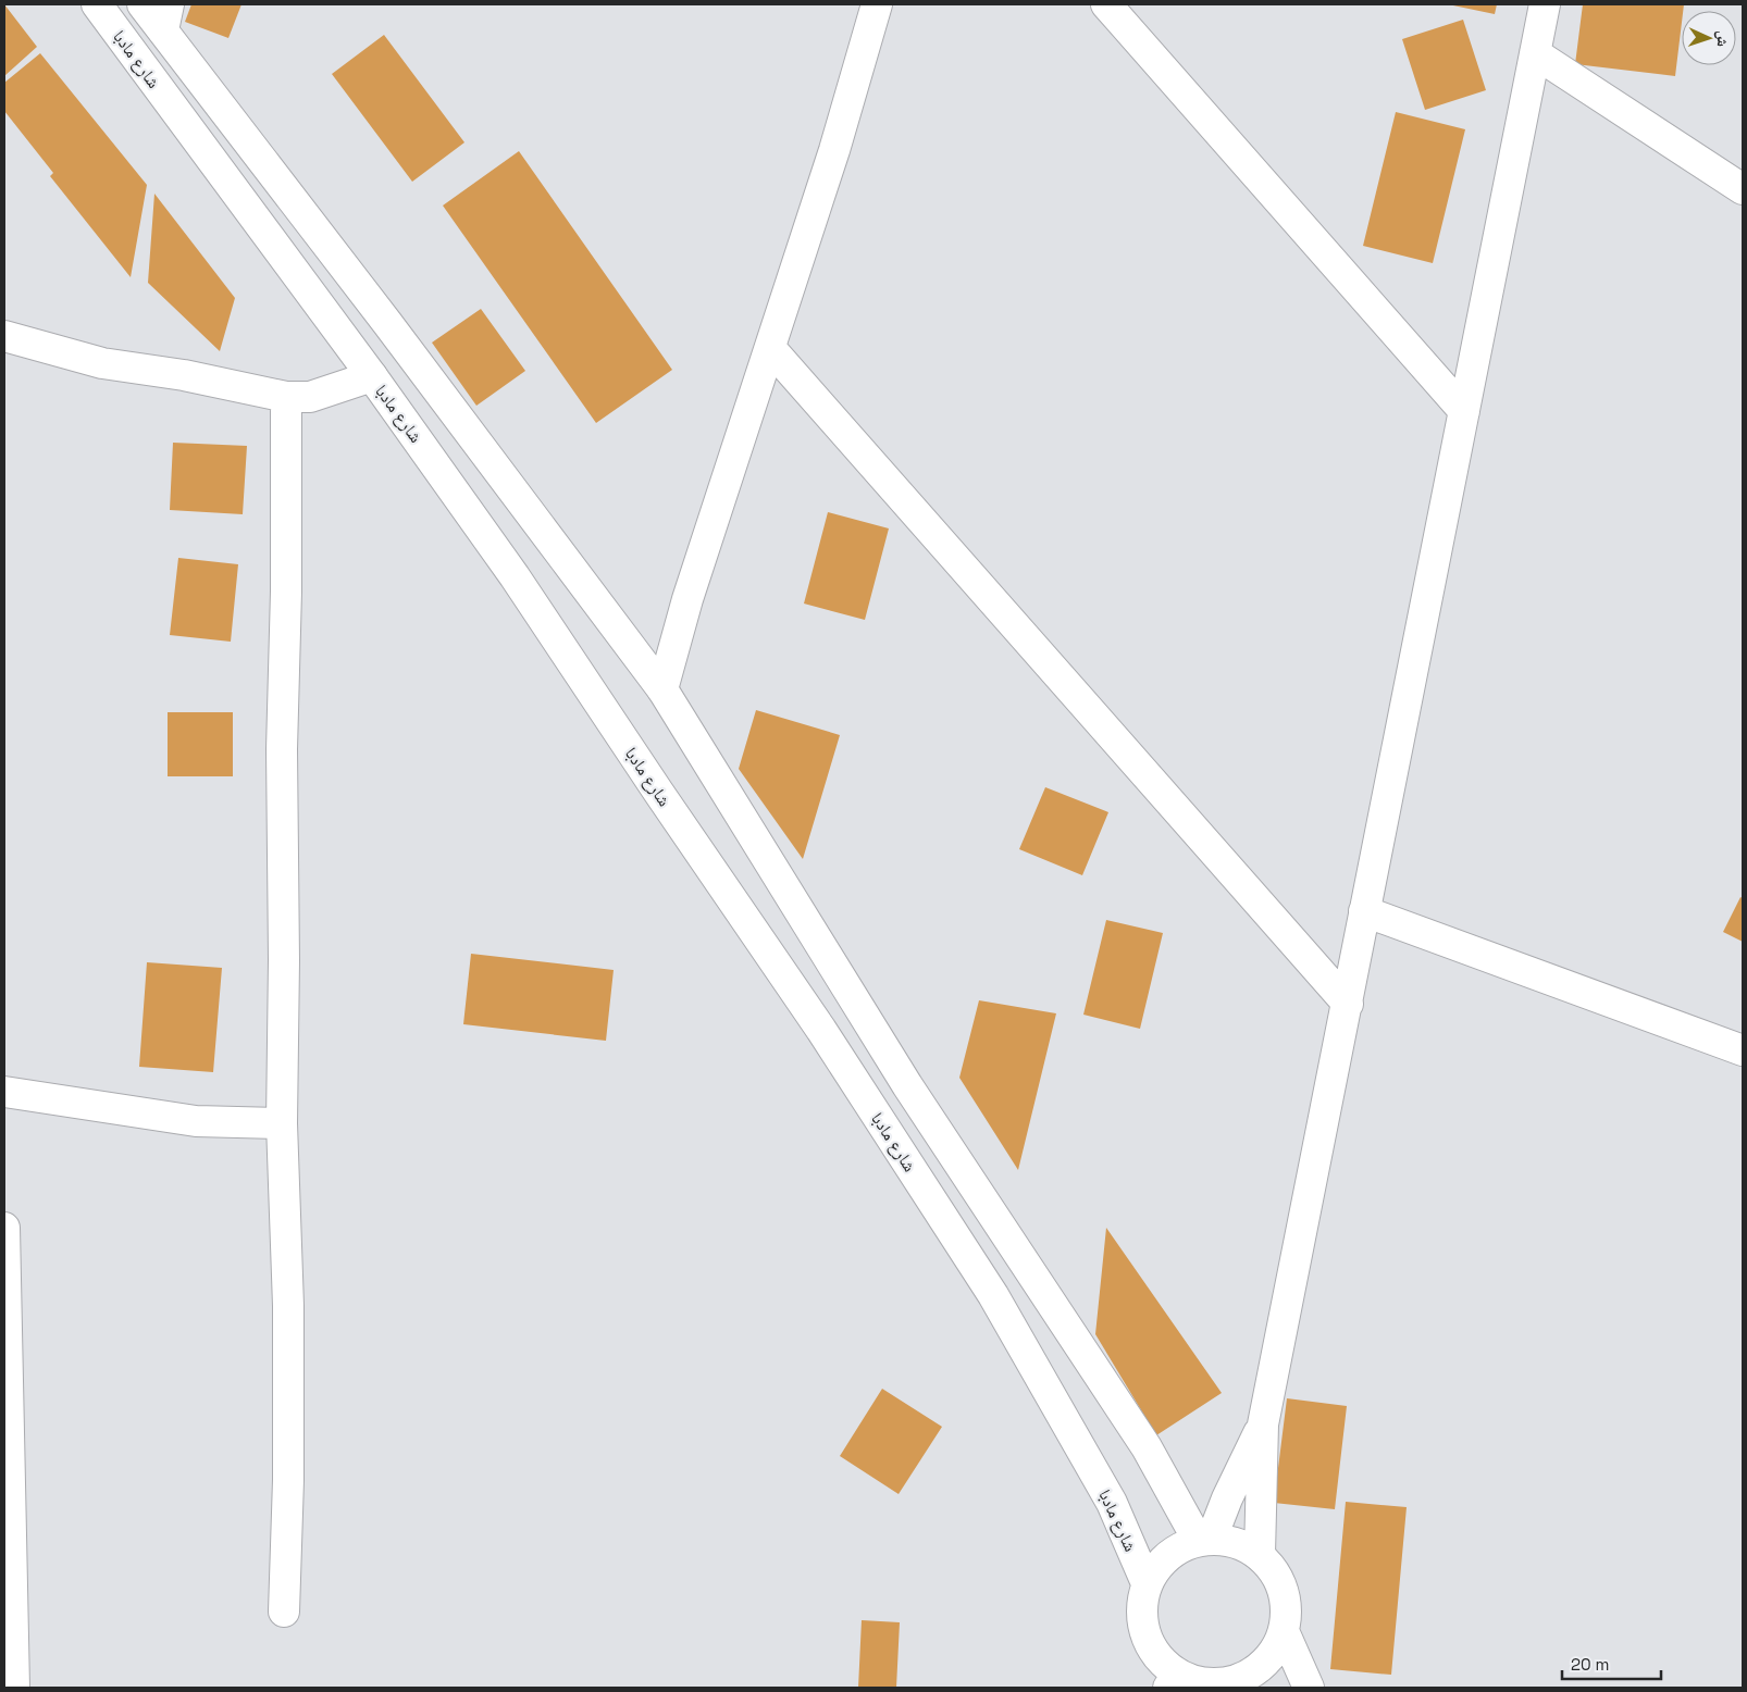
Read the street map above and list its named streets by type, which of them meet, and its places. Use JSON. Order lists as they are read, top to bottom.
{
  "streets": {
    "street": ["شارع مادبا"]
  },
  "scale_bar": "20 m",
  "north": "right"
}
